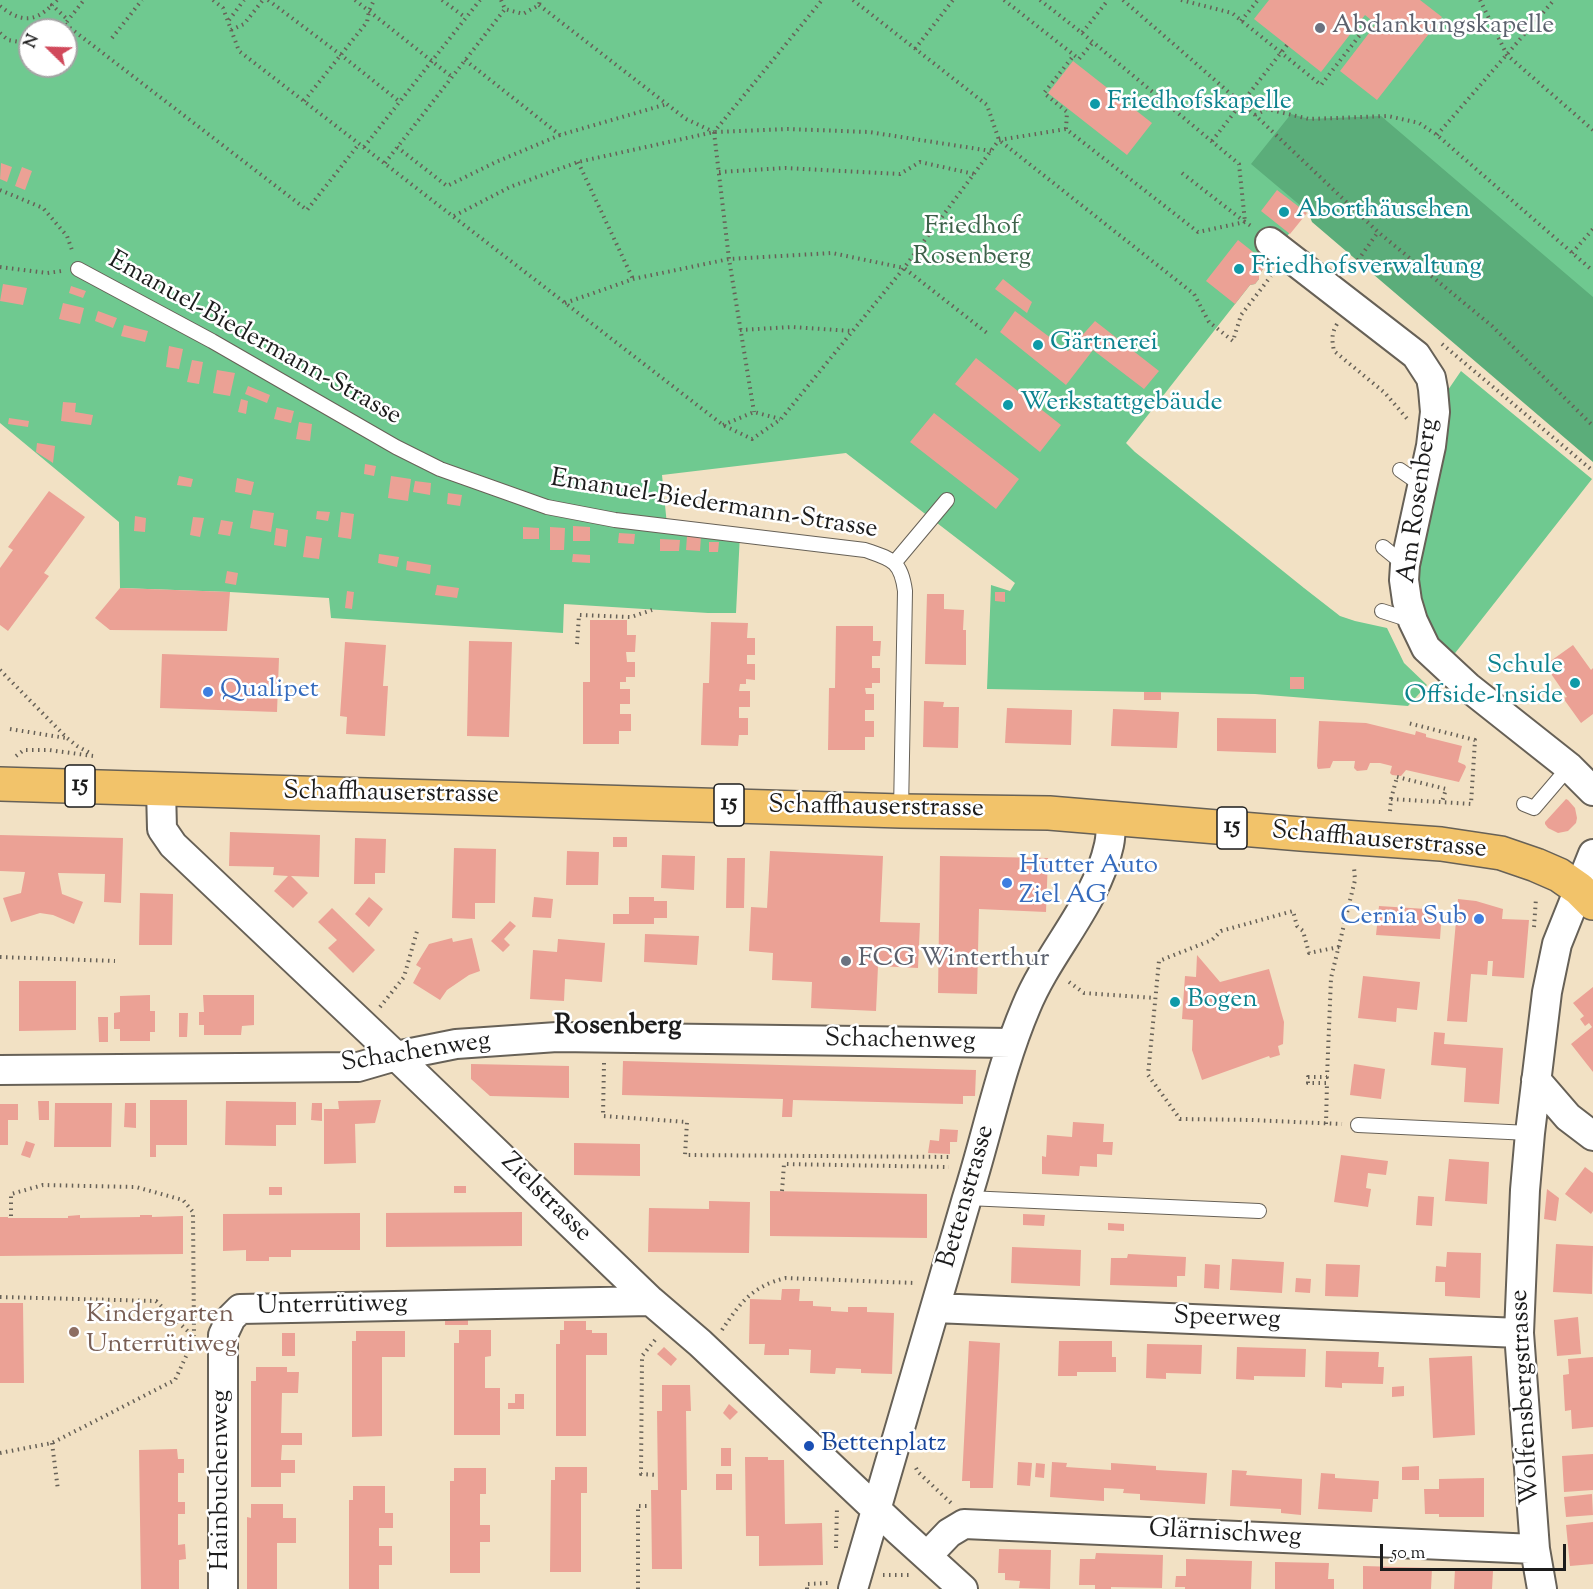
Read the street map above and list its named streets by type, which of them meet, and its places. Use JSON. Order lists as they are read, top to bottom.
{
  "streets": {
    "main road": ["15", "Schaffhauserstrasse"],
    "street": [
      "Am Rosenberg",
      "Schachenweg",
      "Bettenstrasse",
      "Zielstrasse",
      "Unterrütiweg",
      "Speerweg",
      "Wolfensbergstrasse",
      "Hainbuchenweg",
      "Glärnischweg"
    ],
    "lane": ["Emanuel-Biedermann-Strasse"]
  },
  "crossings": [
    ["Emanuel-Biedermann-Strasse", "Schaffhauserstrasse"],
    ["Schaffhauserstrasse", "Bettenstrasse"],
    ["Schaffhauserstrasse", "Zielstrasse"],
    ["Schaffhauserstrasse", "Wolfensbergstrasse"],
    ["Schachenweg", "Bettenstrasse"],
    ["Schachenweg", "Zielstrasse"],
    ["Bettenstrasse", "Zielstrasse"],
    ["Bettenstrasse", "Speerweg"],
    ["Zielstrasse", "Unterrütiweg"],
    ["Unterrütiweg", "Hainbuchenweg"],
    ["Speerweg", "Wolfensbergstrasse"],
    ["Wolfensbergstrasse", "Glärnischweg"]
  ],
  "districts": ["Rosenberg"],
  "parks": ["Friedhof Rosenberg"],
  "places": [
    "Abdankungskapelle",
    "Friedhofskapelle",
    "Aborthäuschen",
    "Friedhofsverwaltung",
    "Gärtnerei",
    "Werkstattgebäude",
    "Schule Offside-Inside",
    "Qualipet",
    "Hutter Auto Ziel AG",
    "Cernia Sub",
    "FCG Winterthur",
    "Bogen",
    "Kindergarten Unterrütiweg",
    "Bettenplatz"
  ],
  "scale_bar": "50 m",
  "north": "top left"
}
